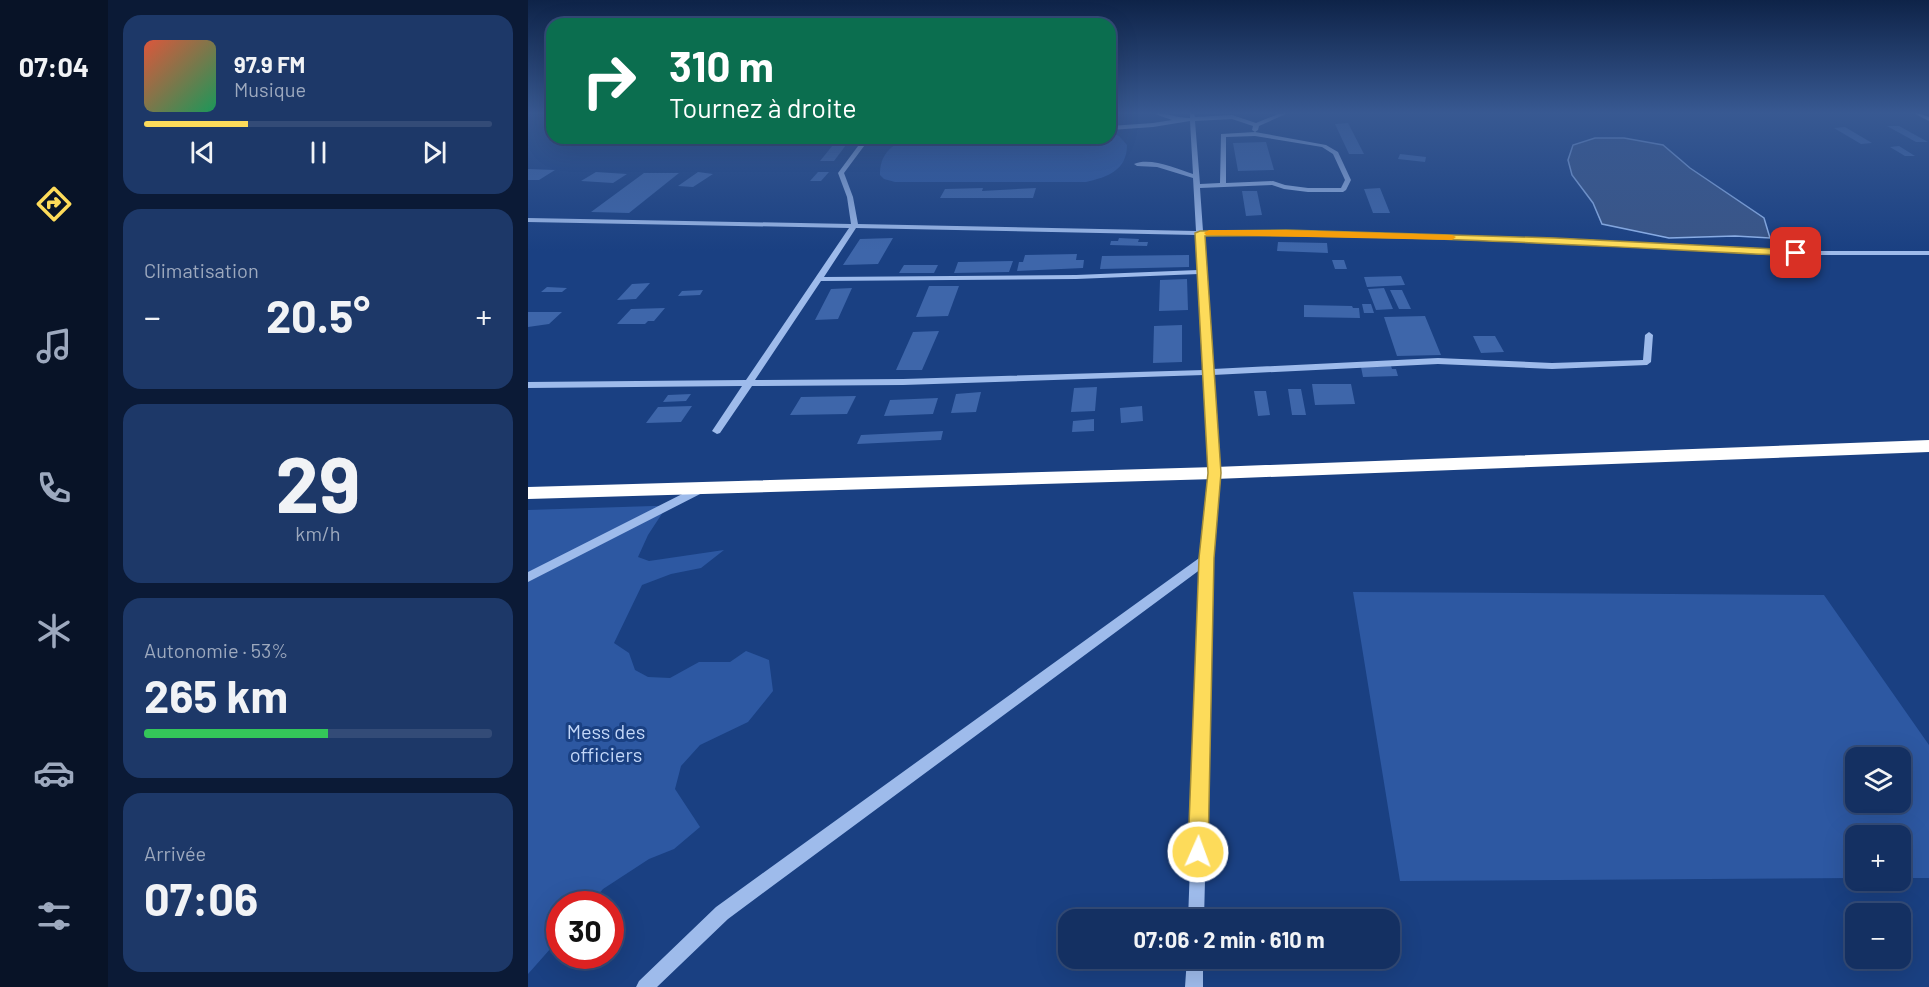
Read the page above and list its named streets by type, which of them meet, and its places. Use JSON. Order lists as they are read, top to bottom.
{
  "parks": ["Mess des officiers"],
  "page": {
    "tabs": "07:04",
    "turn": ["310 m", "Tournez à droite"],
    "song": ["97.9 FM", "Musique"],
    "tile": [
      "Climatisation",
      ["29", "km/h"],
      ["Autonomie · 53%", "265 km"],
      ["Arrivée", "07:06"]
    ],
    "heat": ["−", "20.5°", "+"],
    "map_buttons": ["+", "−"],
    "limit": "30",
    "trip": "07:06 · 2 min · 610 m"
  }
}
